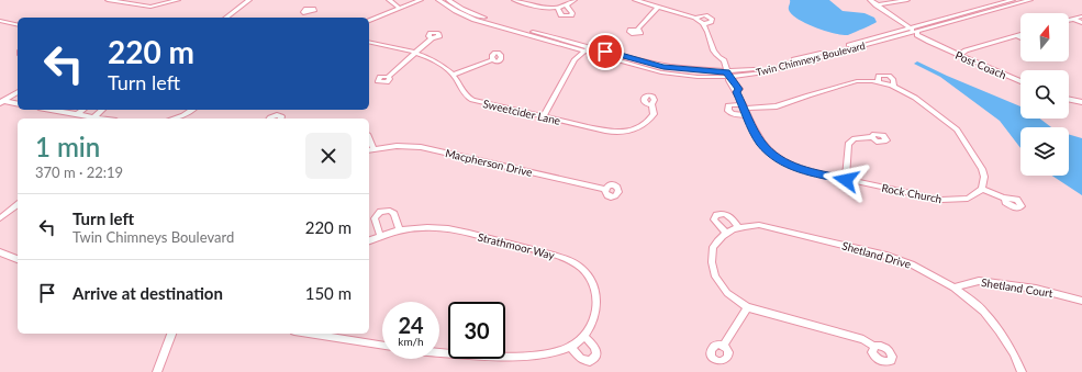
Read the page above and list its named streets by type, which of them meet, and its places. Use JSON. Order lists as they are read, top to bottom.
{
  "streets": {
    "street": [
      "Twin Chimneys Boulevard",
      "Post Coach",
      "Sweetcider Lane",
      "Macpherson Drive",
      "Rock Church",
      "Strathmoor Way",
      "Shetland Drive",
      "Shetland Court"
    ]
  },
  "crossings": [
    ["Twin Chimneys Boulevard", "Post Coach"],
    ["Twin Chimneys Boulevard", "Rock Church"],
    ["Shetland Drive", "Shetland Court"]
  ],
  "north": "top",
  "page": {
    "turn": ["220 m", "Turn left"],
    "heading": ["1 min", "370 m · 22:19"],
    "list": [
      {
        "name": "Turn left",
        "note": "Twin Chimneys Boulevard",
        "value": "220 m"
      },
      {
        "name": "Arrive at destination",
        "value": "150 m"
      }
    ],
    "speed": "24 km/h",
    "limit": "30"
  }
}
